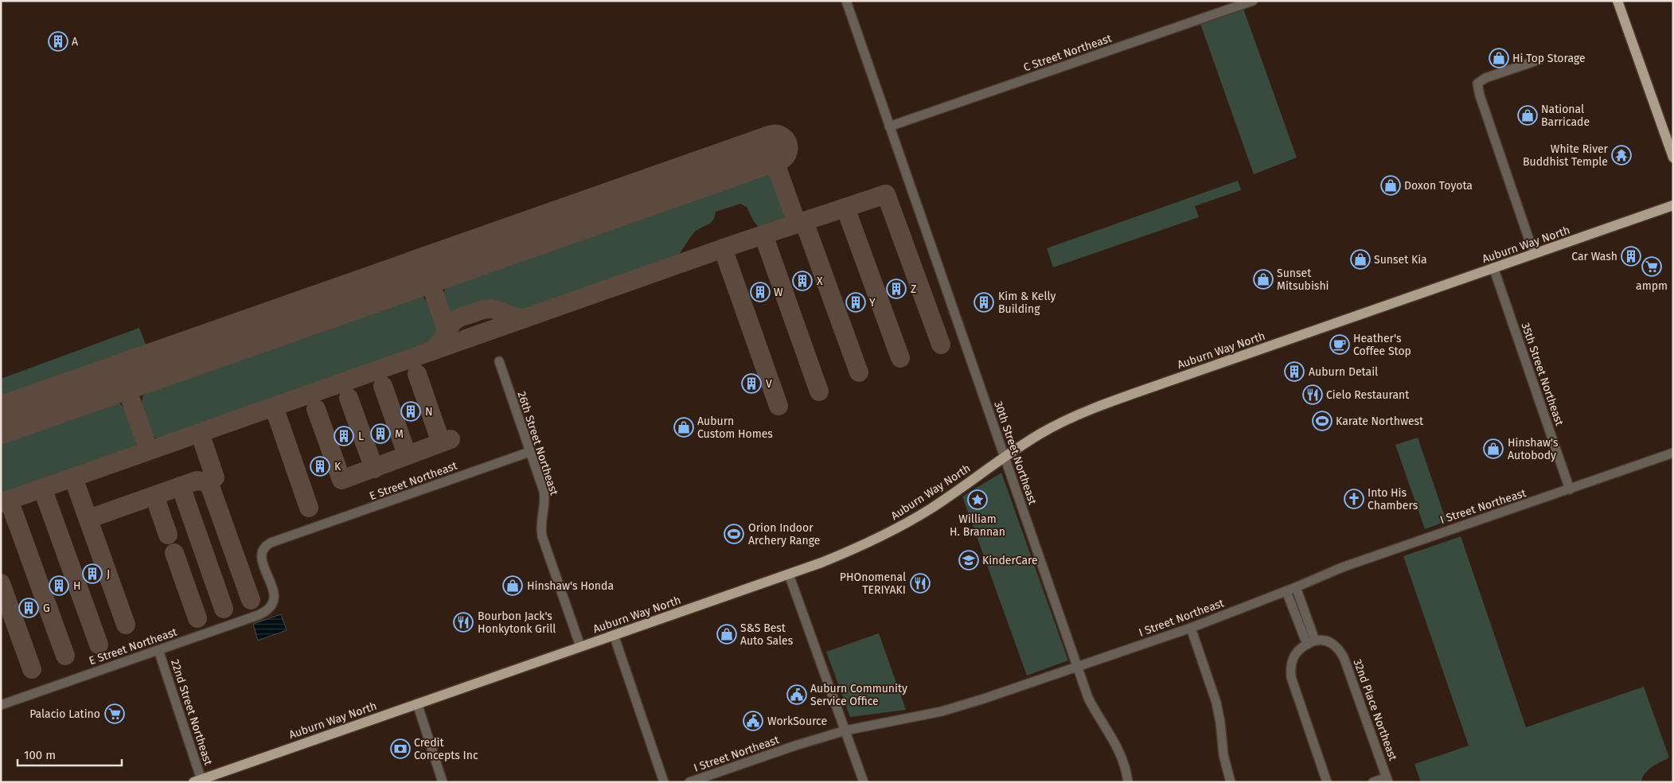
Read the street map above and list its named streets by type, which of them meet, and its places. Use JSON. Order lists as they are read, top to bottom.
{
  "streets": {
    "main road": ["Auburn Way North"],
    "street": [
      "C Street Northeast",
      "35th Street Northeast",
      "26th Street Northeast",
      "30th Street Northeast",
      "E Street Northeast",
      "I Street Northeast",
      "32nd Place Northeast",
      "22nd Street Northeast"
    ]
  },
  "crossings": [
    ["C Street Northeast", "30th Street Northeast"],
    ["Auburn Way North", "35th Street Northeast"],
    ["Auburn Way North", "26th Street Northeast"],
    ["Auburn Way North", "30th Street Northeast"],
    ["Auburn Way North", "22nd Street Northeast"],
    ["35th Street Northeast", "I Street Northeast"],
    ["26th Street Northeast", "E Street Northeast"],
    ["30th Street Northeast", "I Street Northeast"],
    ["E Street Northeast", "22nd Street Northeast"]
  ],
  "places": {
    "building": [
      "A",
      "Car Wash",
      "X",
      "Z",
      "W",
      "Y",
      "Kim & Kelly Building",
      "Auburn Detail",
      "V",
      "N",
      "M",
      "L",
      "K",
      "J",
      "H",
      "G"
    ],
    "shop": [
      "Hi Top Storage",
      "National Barricade",
      "Doxon Toyota",
      "Sunset Kia",
      "Sunset Mitsubishi",
      "Auburn Custom Homes",
      "Hinshaw's Autobody",
      "Hinshaw's Honda",
      "S&S Best Auto Sales"
    ],
    "temple": ["White River Buddhist Temple"],
    "supermarket": ["ampm", "Palacio Latino"],
    "cafe": ["Heather's Coffee Stop"],
    "restaurant": ["Cielo Restaurant", "PHOnomenal TERIYAKI", "Bourbon Jack's Honkytonk Grill"],
    "sports": ["Karate Northwest", "Orion Indoor Archery Range"],
    "church": ["Into His Chambers"],
    "place": ["William H. Brannan"],
    "school or university": ["KinderCare"],
    "public building": ["Auburn Community Service Office", "WorkSource"],
    "bank": ["Credit Concepts Inc"]
  },
  "scale_bar": "100 m"
}
